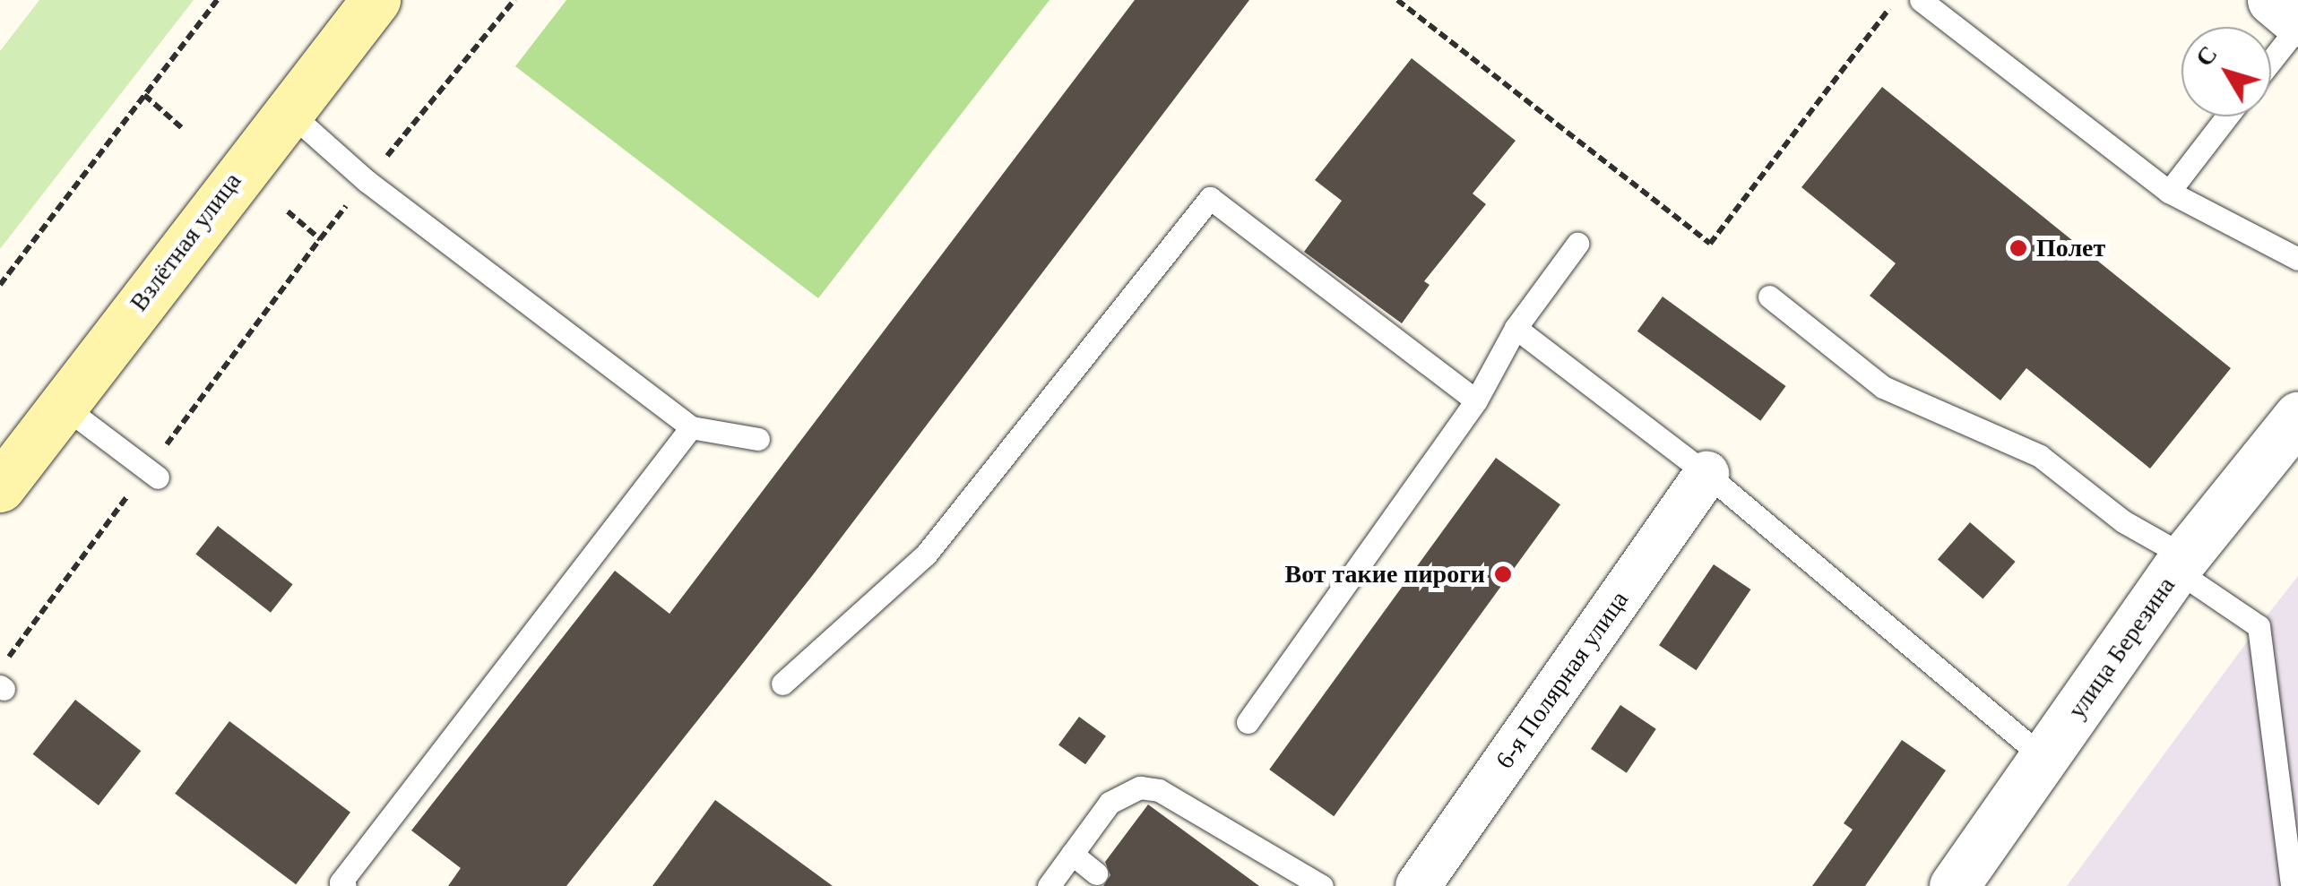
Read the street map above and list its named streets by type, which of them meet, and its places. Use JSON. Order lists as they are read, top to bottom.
{
  "streets": {
    "main road": ["Взлётная улица"],
    "street": ["улица Березина", "6-я Полярная улица"]
  },
  "places": ["Полет", "Вот такие пироги"],
  "north": "top left"
}
